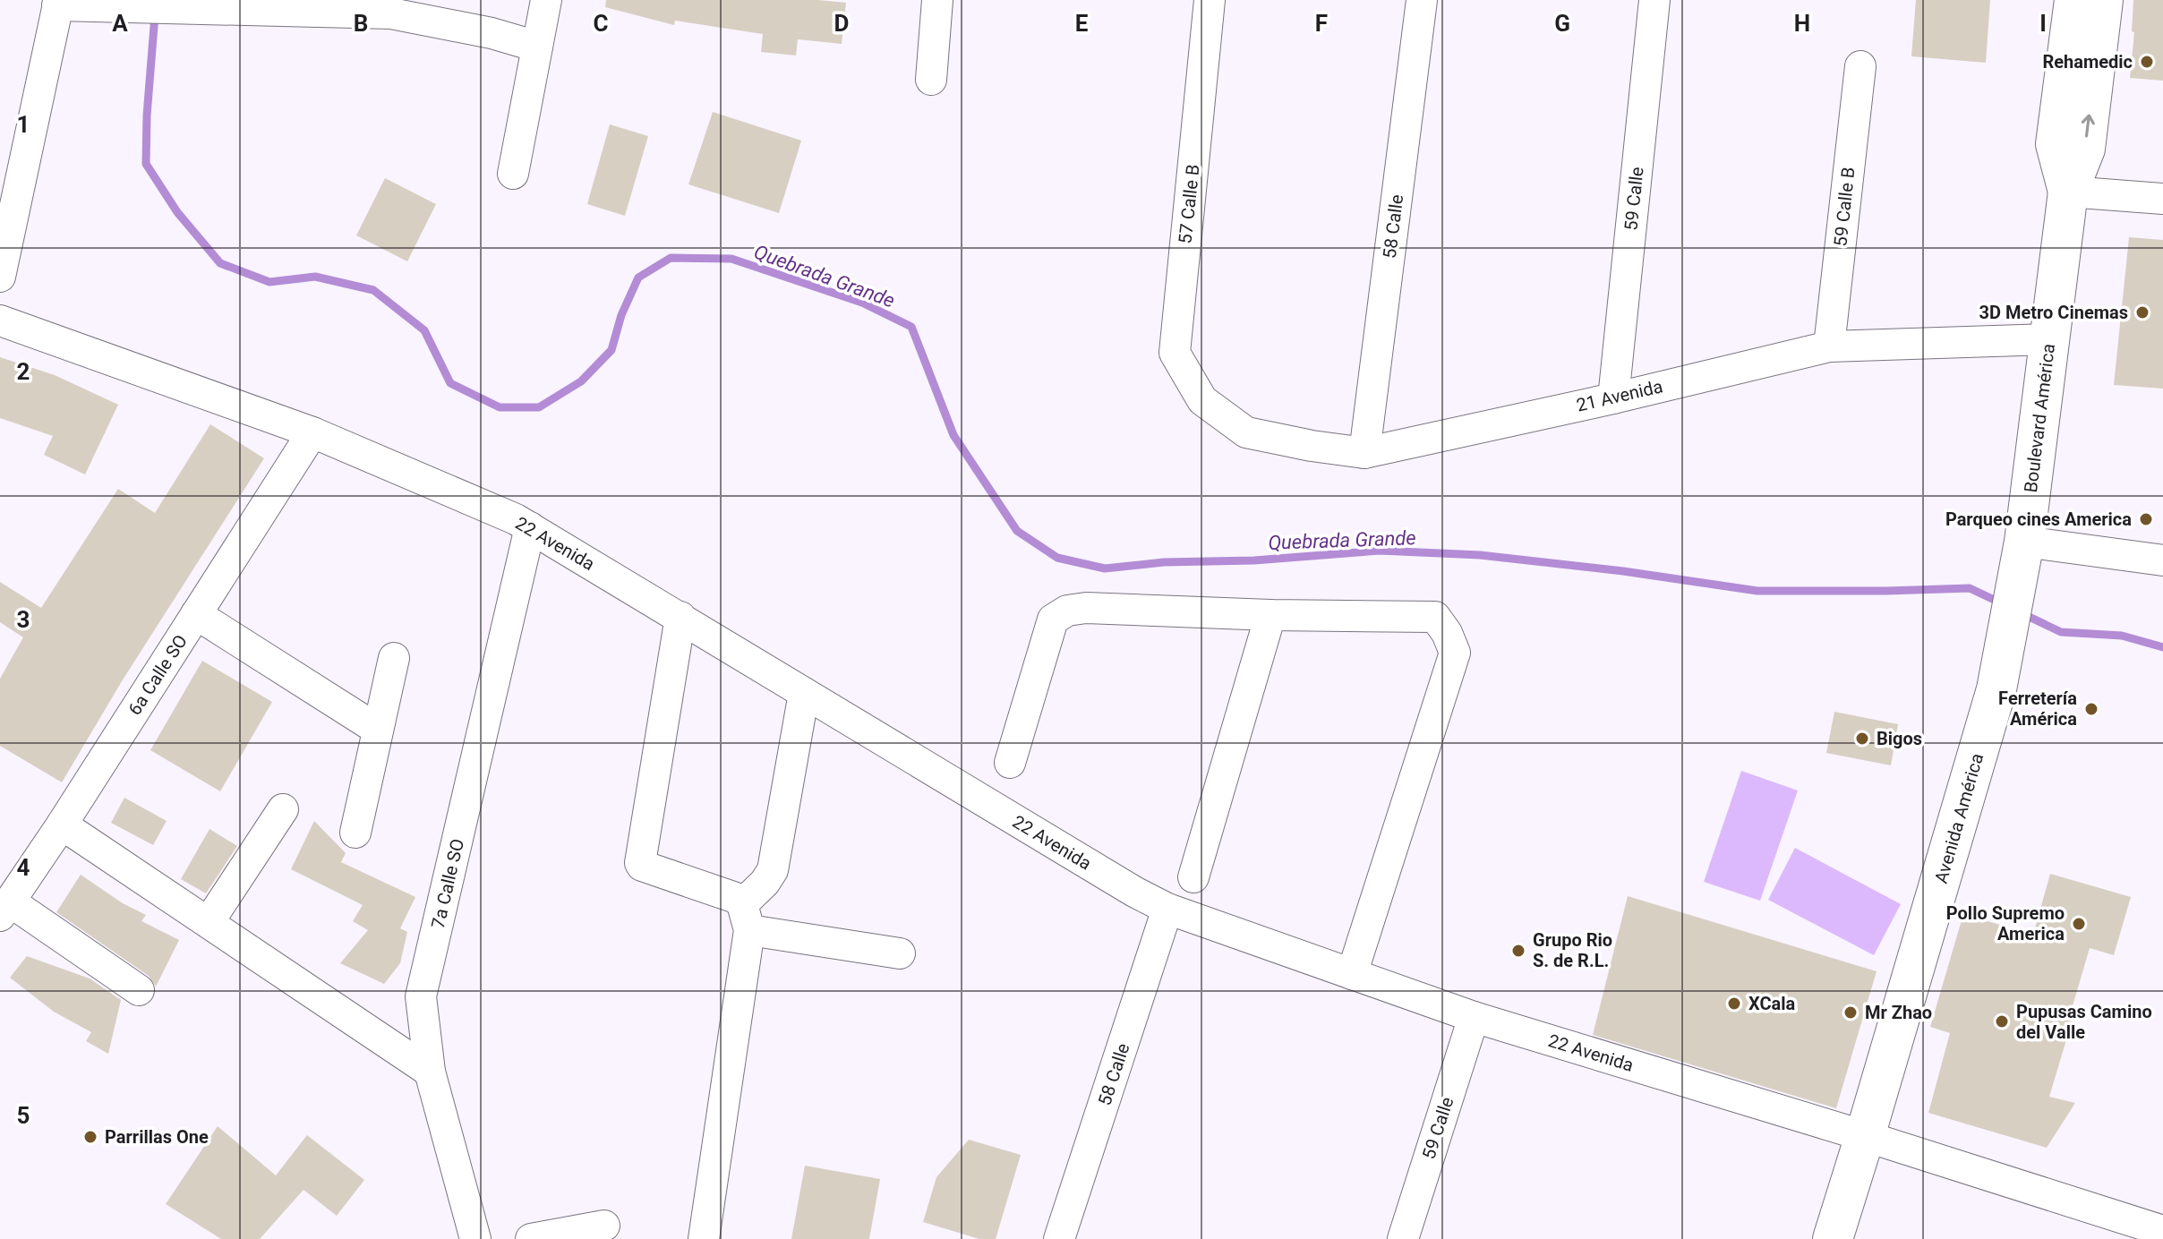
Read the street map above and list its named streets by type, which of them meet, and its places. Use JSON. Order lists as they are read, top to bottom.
{
  "streets": {
    "main road": ["Boulevard América", "Avenida América"],
    "street": [
      "59 Calle",
      "57 Calle B",
      "59 Calle B",
      "58 Calle",
      "21 Avenida",
      "22 Avenida",
      "6a Calle SO",
      "7a Calle SO"
    ]
  },
  "crossings": [
    ["59 Calle", "21 Avenida"],
    ["59 Calle", "22 Avenida"],
    ["57 Calle B", "21 Avenida"],
    ["59 Calle B", "21 Avenida"],
    ["58 Calle", "21 Avenida"],
    ["58 Calle", "22 Avenida"],
    ["21 Avenida", "Boulevard América"],
    ["Boulevard América", "Avenida América"],
    ["22 Avenida", "6a Calle SO"],
    ["22 Avenida", "Avenida América"],
    ["22 Avenida", "7a Calle SO"]
  ],
  "water": ["Quebrada Grande"],
  "places": [
    "Rehamedic",
    "3D Metro Cinemas",
    "Parqueo cines America",
    "Ferretería América",
    "Bigos",
    "Pollo Supremo America",
    "Grupo Rio S. de R.L.",
    "XCala",
    "Mr Zhao",
    "Pupusas Camino del Valle",
    "Parrillas One"
  ],
  "grid": {
    "columns": [
      "A",
      "B",
      "C",
      "D",
      "E",
      "F",
      "G",
      "H",
      "I"
    ],
    "rows": [
      "1",
      "2",
      "3",
      "4",
      "5"
    ]
  }
}
